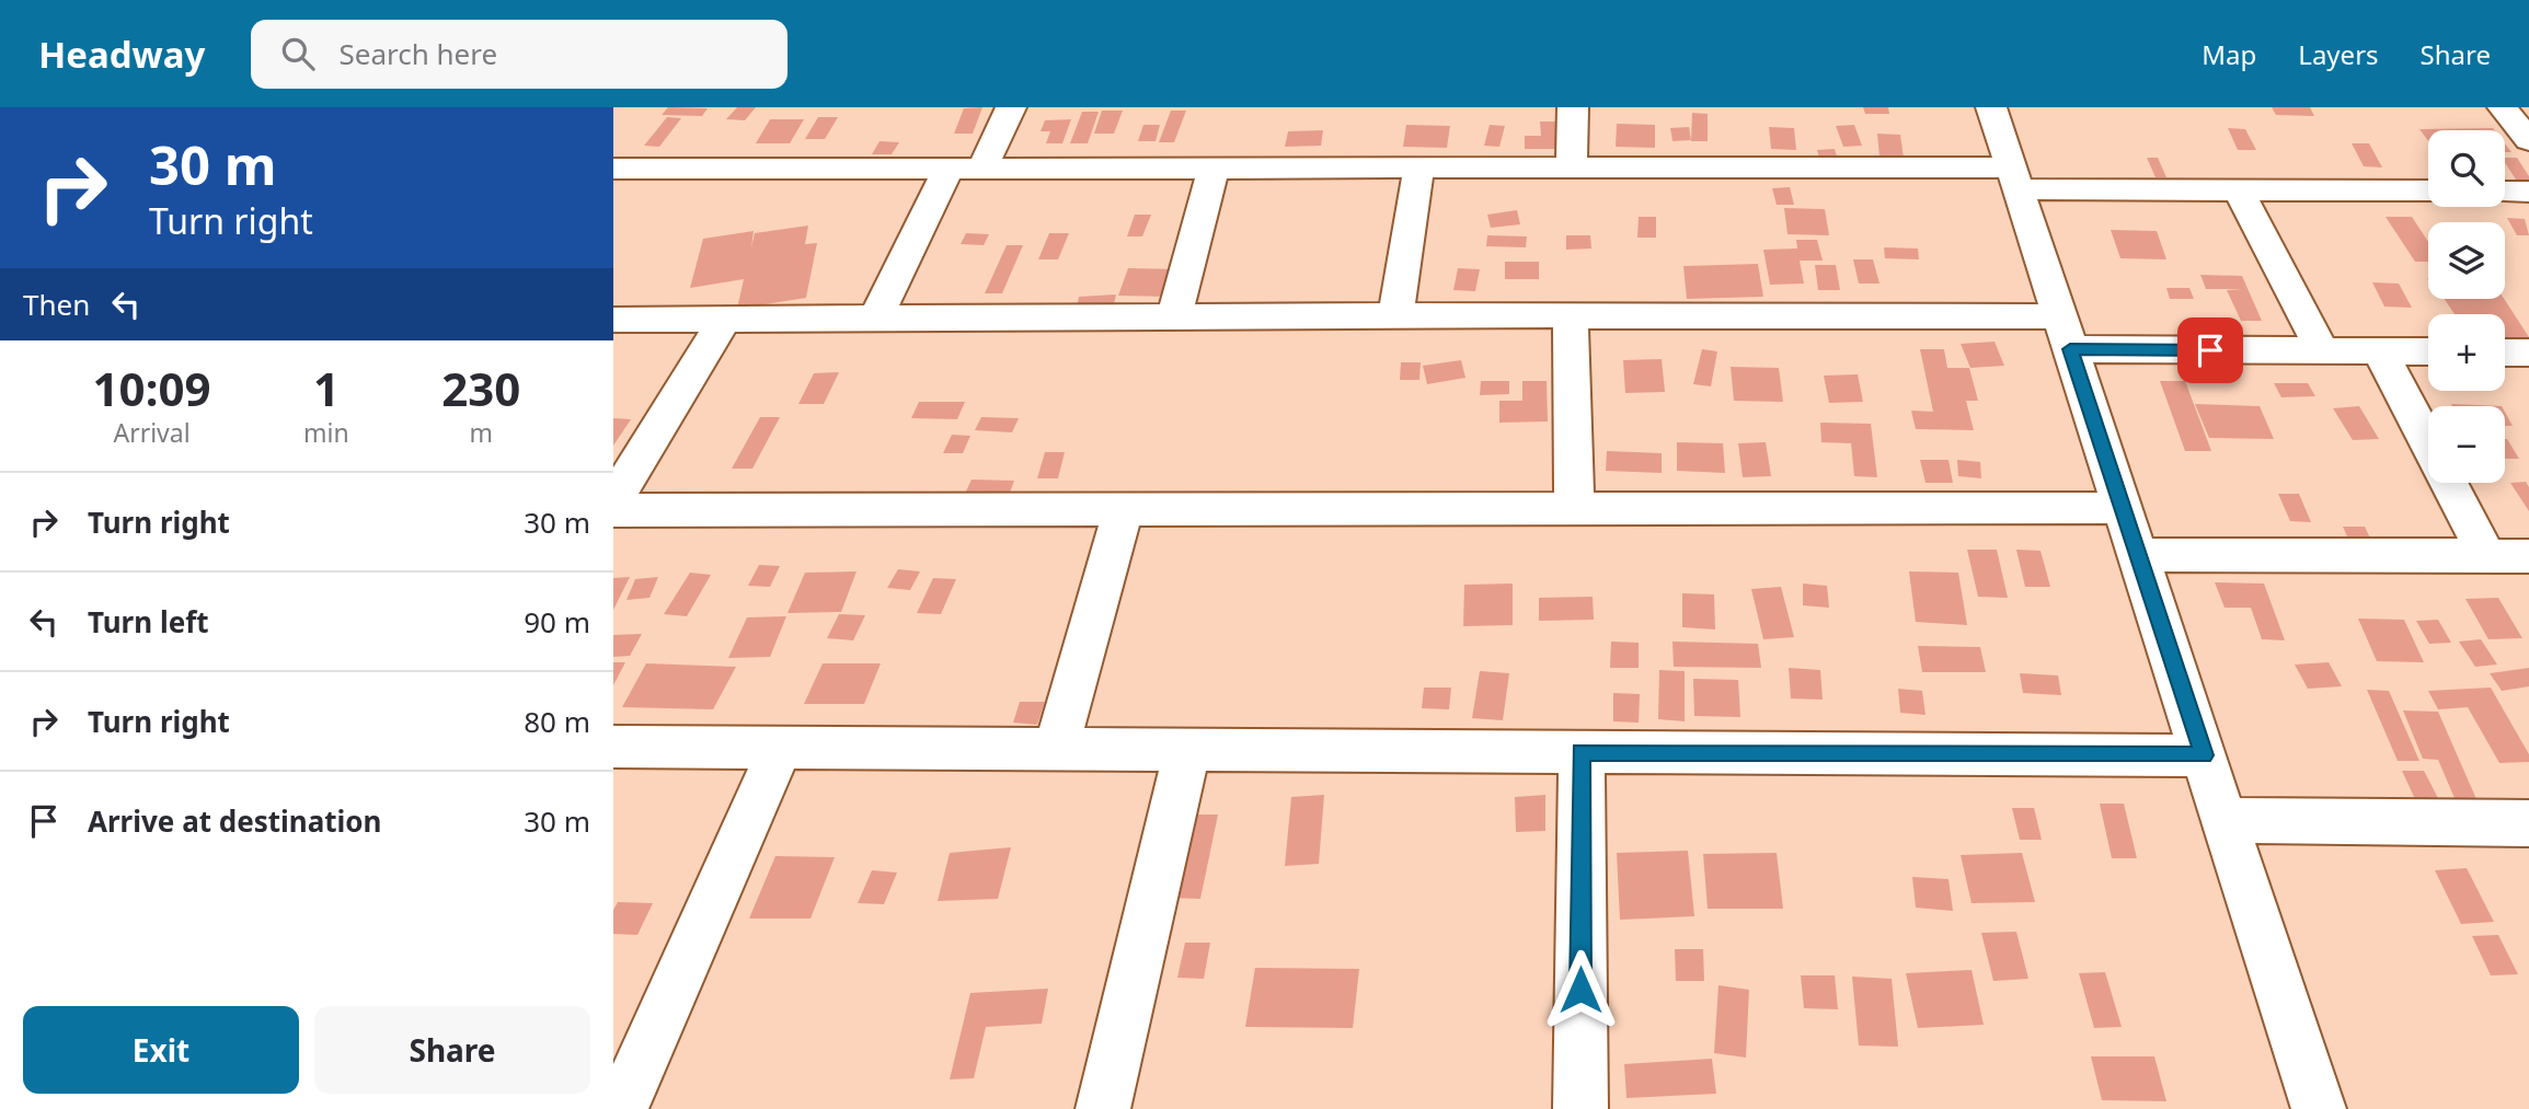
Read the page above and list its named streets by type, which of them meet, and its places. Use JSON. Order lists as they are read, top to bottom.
{
  "page": {
    "header": "Headway",
    "search": "Search here",
    "nav": ["Map", "Layers", "Share"],
    "turn": ["30 m", "Turn right"],
    "map_buttons": ["+", "−"],
    "then": "Then",
    "eta": [
      "10:09",
      "Arrival",
      "1",
      "min",
      "230",
      "m"
    ],
    "list": [
      {
        "name": "Turn right",
        "value": "30 m"
      },
      {
        "name": "Turn left",
        "value": "90 m"
      },
      {
        "name": "Turn right",
        "value": "80 m"
      },
      {
        "name": "Arrive at destination",
        "value": "30 m"
      }
    ],
    "buttons": ["Exit", "Share"]
  }
}
